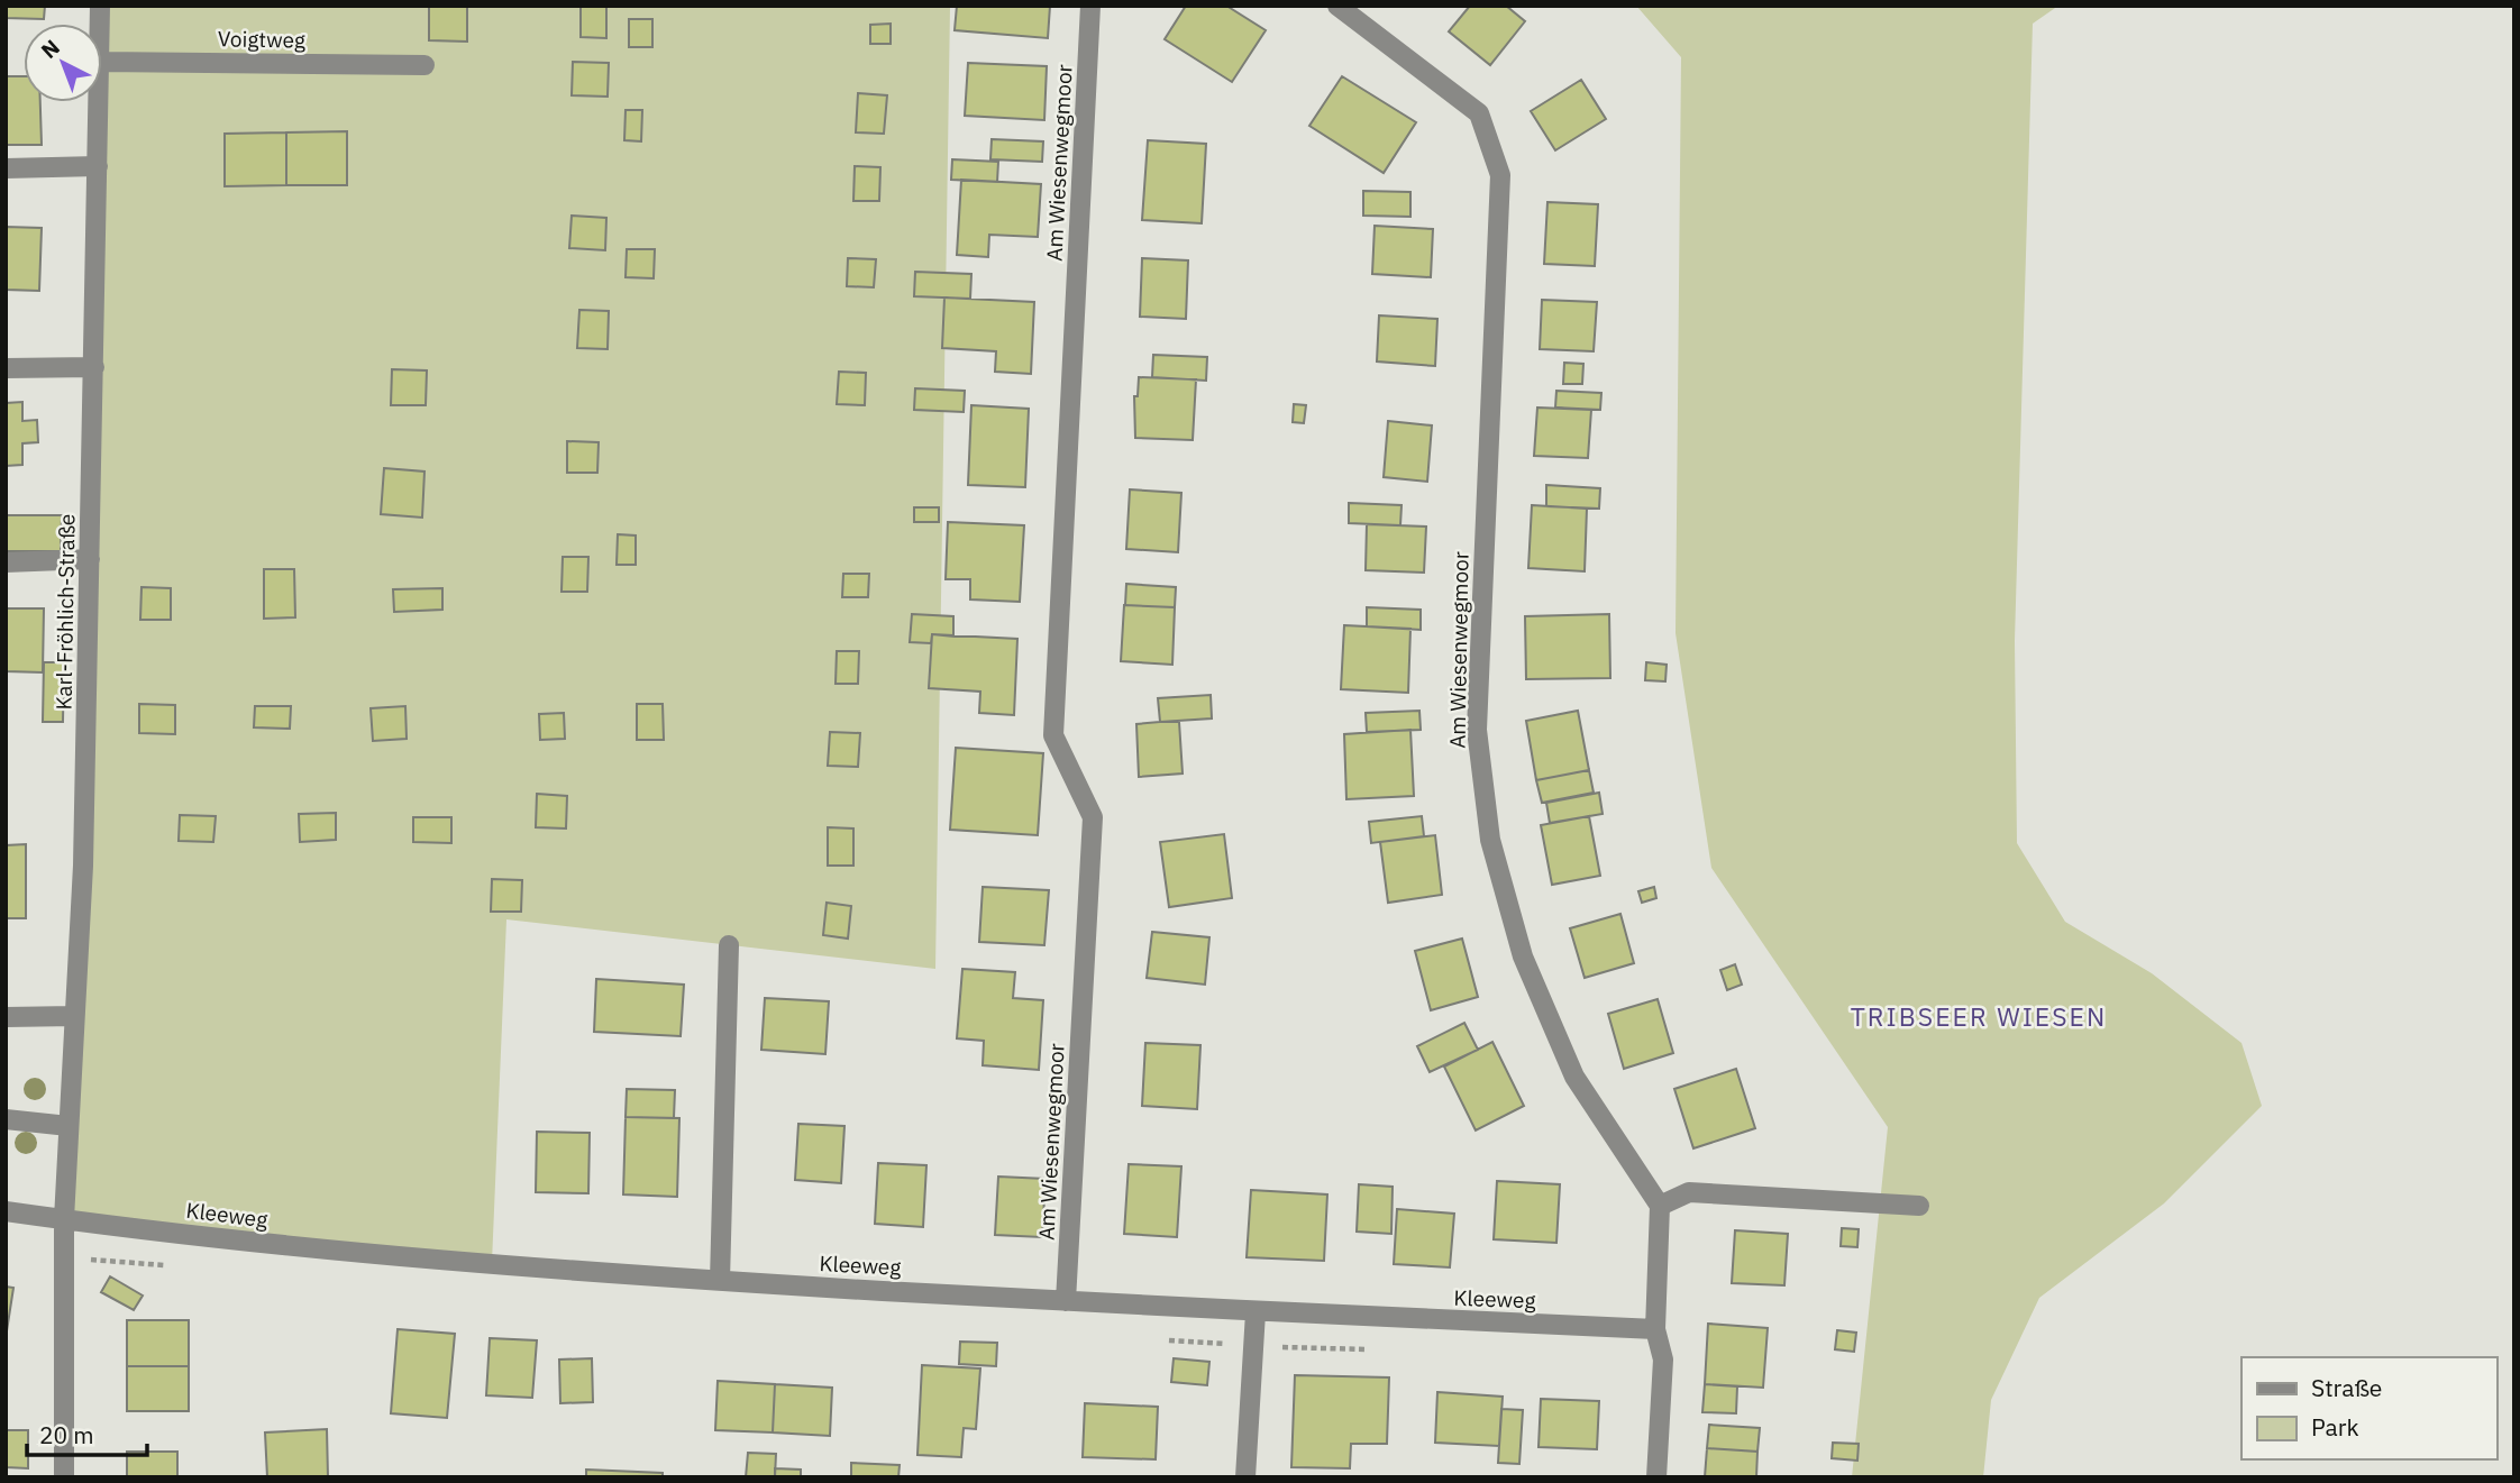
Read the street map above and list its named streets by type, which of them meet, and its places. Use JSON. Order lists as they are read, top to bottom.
{
  "streets": {
    "street": [
      "Voigtweg",
      "Am Wiesenwegmoor",
      "Karl-Fröhlich-Straße",
      "Kleeweg"
    ]
  },
  "crossings": [
    ["Am Wiesenwegmoor", "Kleeweg"],
    ["Karl-Fröhlich-Straße", "Kleeweg"]
  ],
  "districts": ["TRIBSEER WIESEN"],
  "legend": ["Straße", "Park"],
  "scale_bar": "20 m",
  "north": "top left"
}
